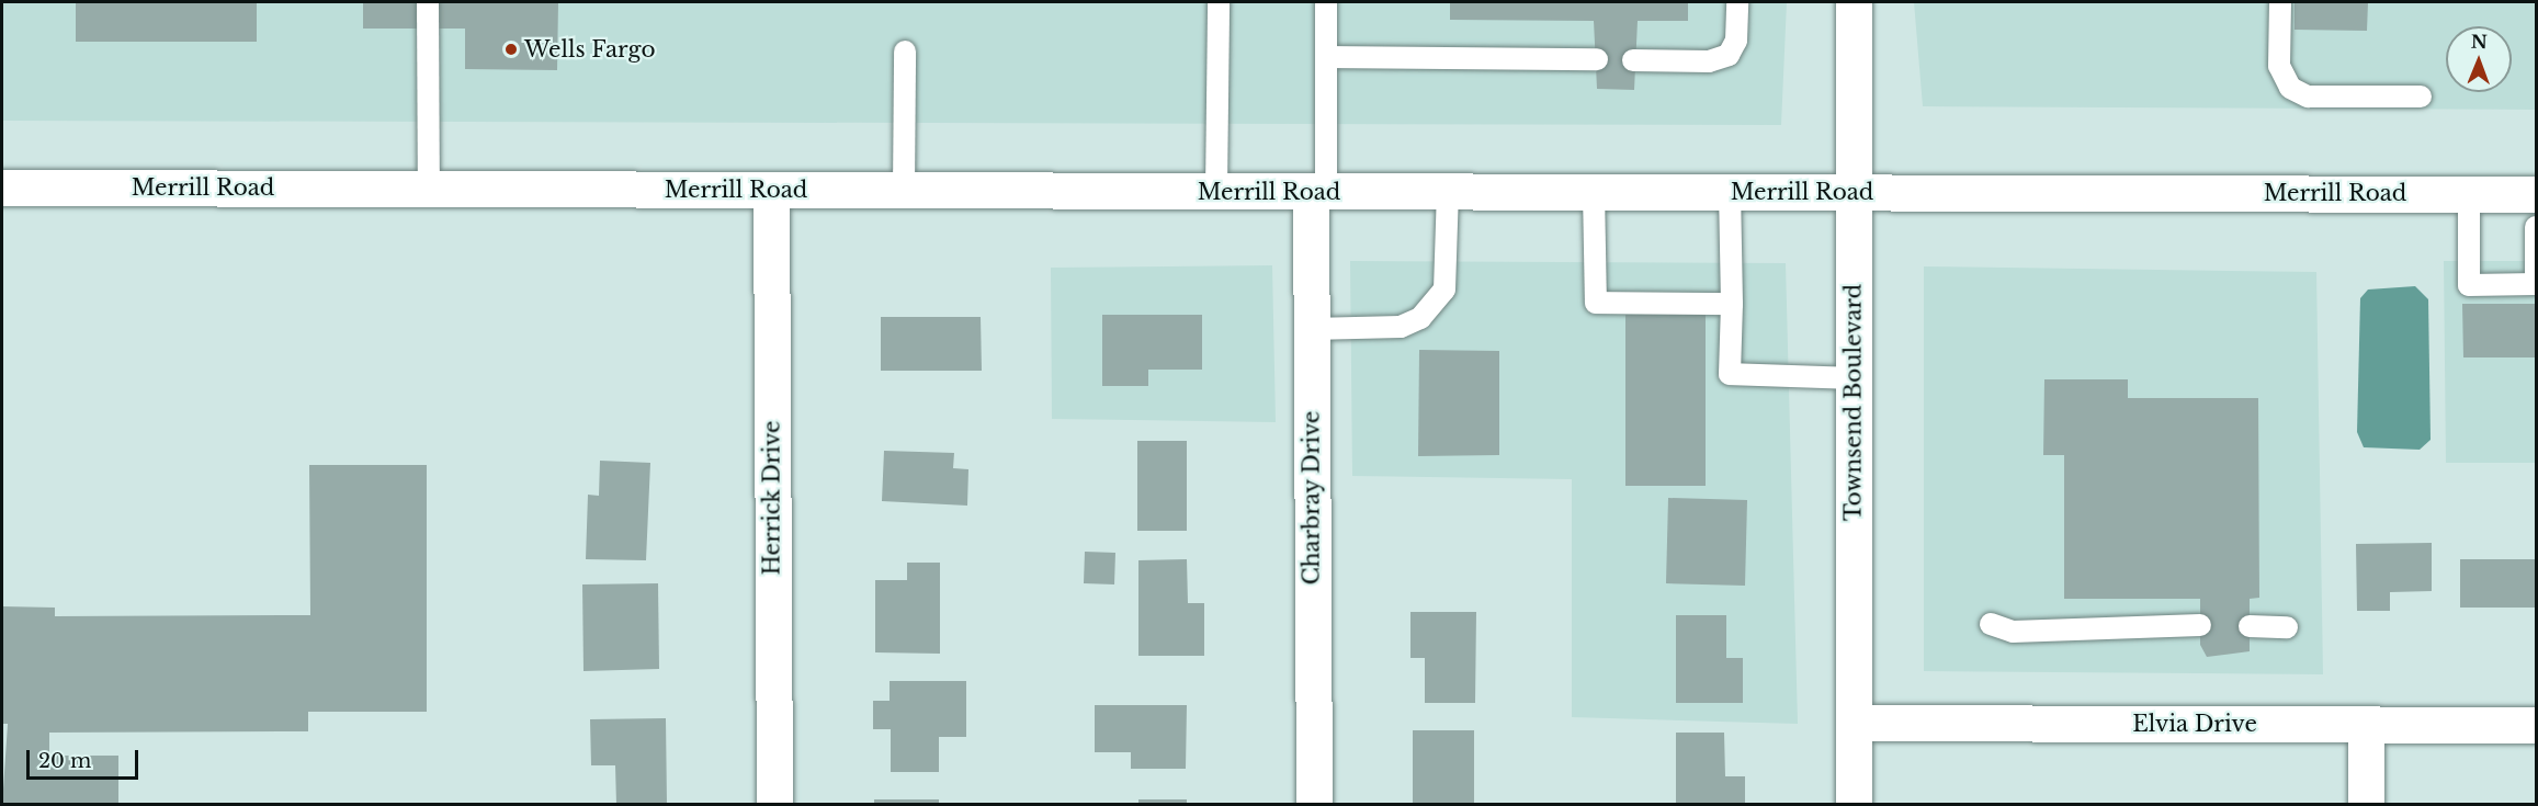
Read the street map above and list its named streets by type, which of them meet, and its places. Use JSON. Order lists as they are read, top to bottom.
{
  "streets": {
    "street": [
      "Merrill Road",
      "Townsend Boulevard",
      "Herrick Drive",
      "Charbray Drive",
      "Elvia Drive"
    ]
  },
  "crossings": [
    ["Merrill Road", "Townsend Boulevard"],
    ["Merrill Road", "Herrick Drive"],
    ["Merrill Road", "Charbray Drive"],
    ["Townsend Boulevard", "Elvia Drive"]
  ],
  "places": ["Wells Fargo"],
  "scale_bar": "20 m",
  "north": "top"
}
